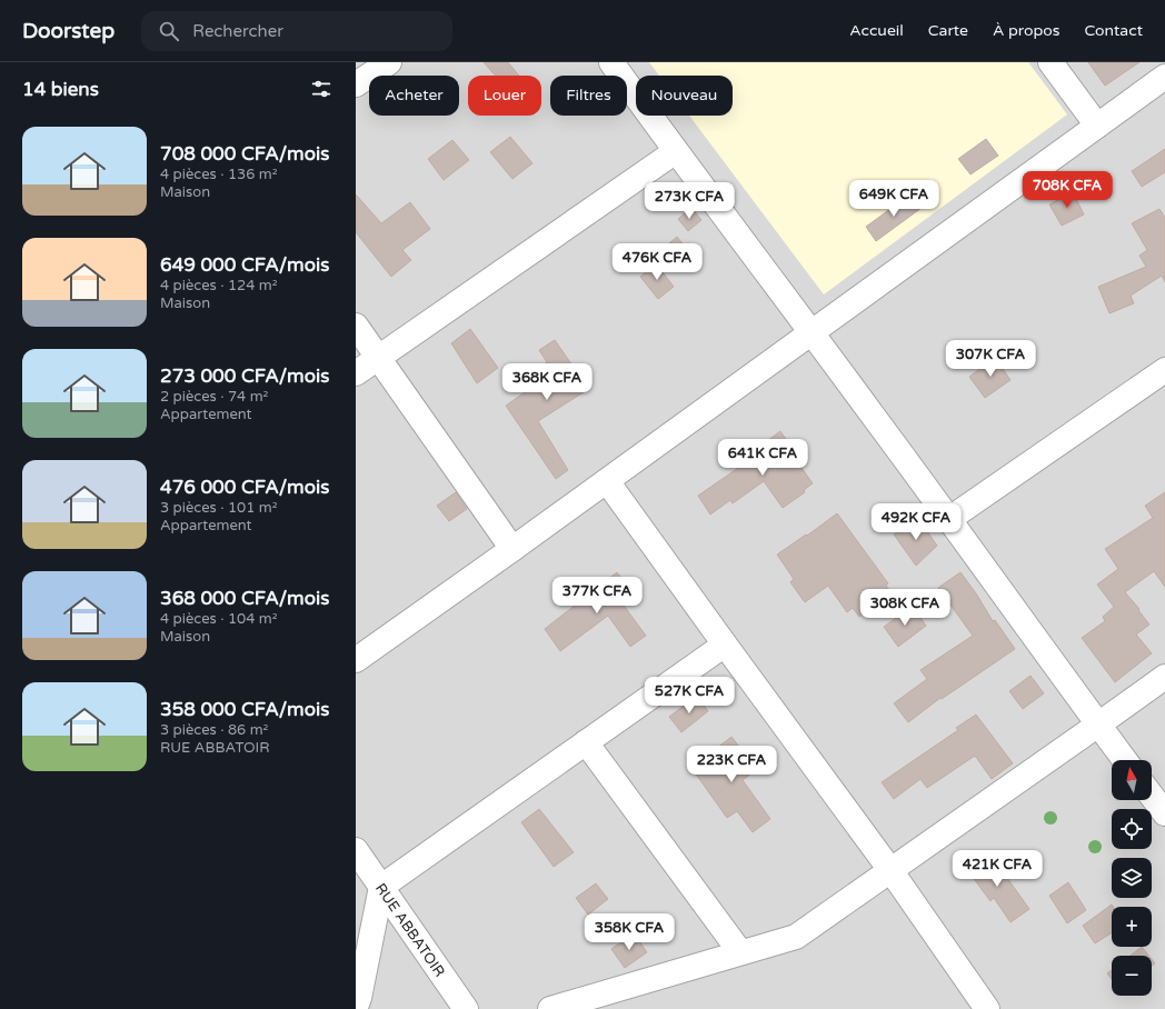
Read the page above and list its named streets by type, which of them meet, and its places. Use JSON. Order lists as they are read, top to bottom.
{
  "streets": {
    "street": ["RUE ABBATOIR"]
  },
  "north": "top",
  "page": {
    "header": "Doorstep",
    "search": "Rechercher",
    "nav": [
      "Accueil",
      "Carte",
      "À propos",
      "Contact"
    ],
    "heading": "14 biens",
    "chip": [
      "Acheter",
      "Louer",
      "Filtres",
      "Nouveau"
    ],
    "list": [
      {
        "name": "708 000 CFA/mois",
        "note": "4 pièces · 136 m² · Maison"
      },
      {
        "name": "649 000 CFA/mois",
        "note": "4 pièces · 124 m² · Maison"
      },
      {
        "name": "273 000 CFA/mois",
        "note": "2 pièces · 74 m² · Appartement"
      },
      {
        "name": "476 000 CFA/mois",
        "note": "3 pièces · 101 m² · Appartement"
      },
      {
        "name": "368 000 CFA/mois",
        "note": "4 pièces · 104 m² · Maison"
      },
      {
        "name": "358 000 CFA/mois",
        "note": "3 pièces · 86 m² · RUE ABBATOIR"
      }
    ],
    "price": [
      "708K CFA",
      "649K CFA",
      "273K CFA",
      "476K CFA",
      "307K CFA",
      "368K CFA",
      "641K CFA",
      "492K CFA",
      "377K CFA",
      "308K CFA",
      "527K CFA",
      "223K CFA",
      "421K CFA",
      "358K CFA"
    ],
    "map_buttons": ["+", "−"]
  }
}
